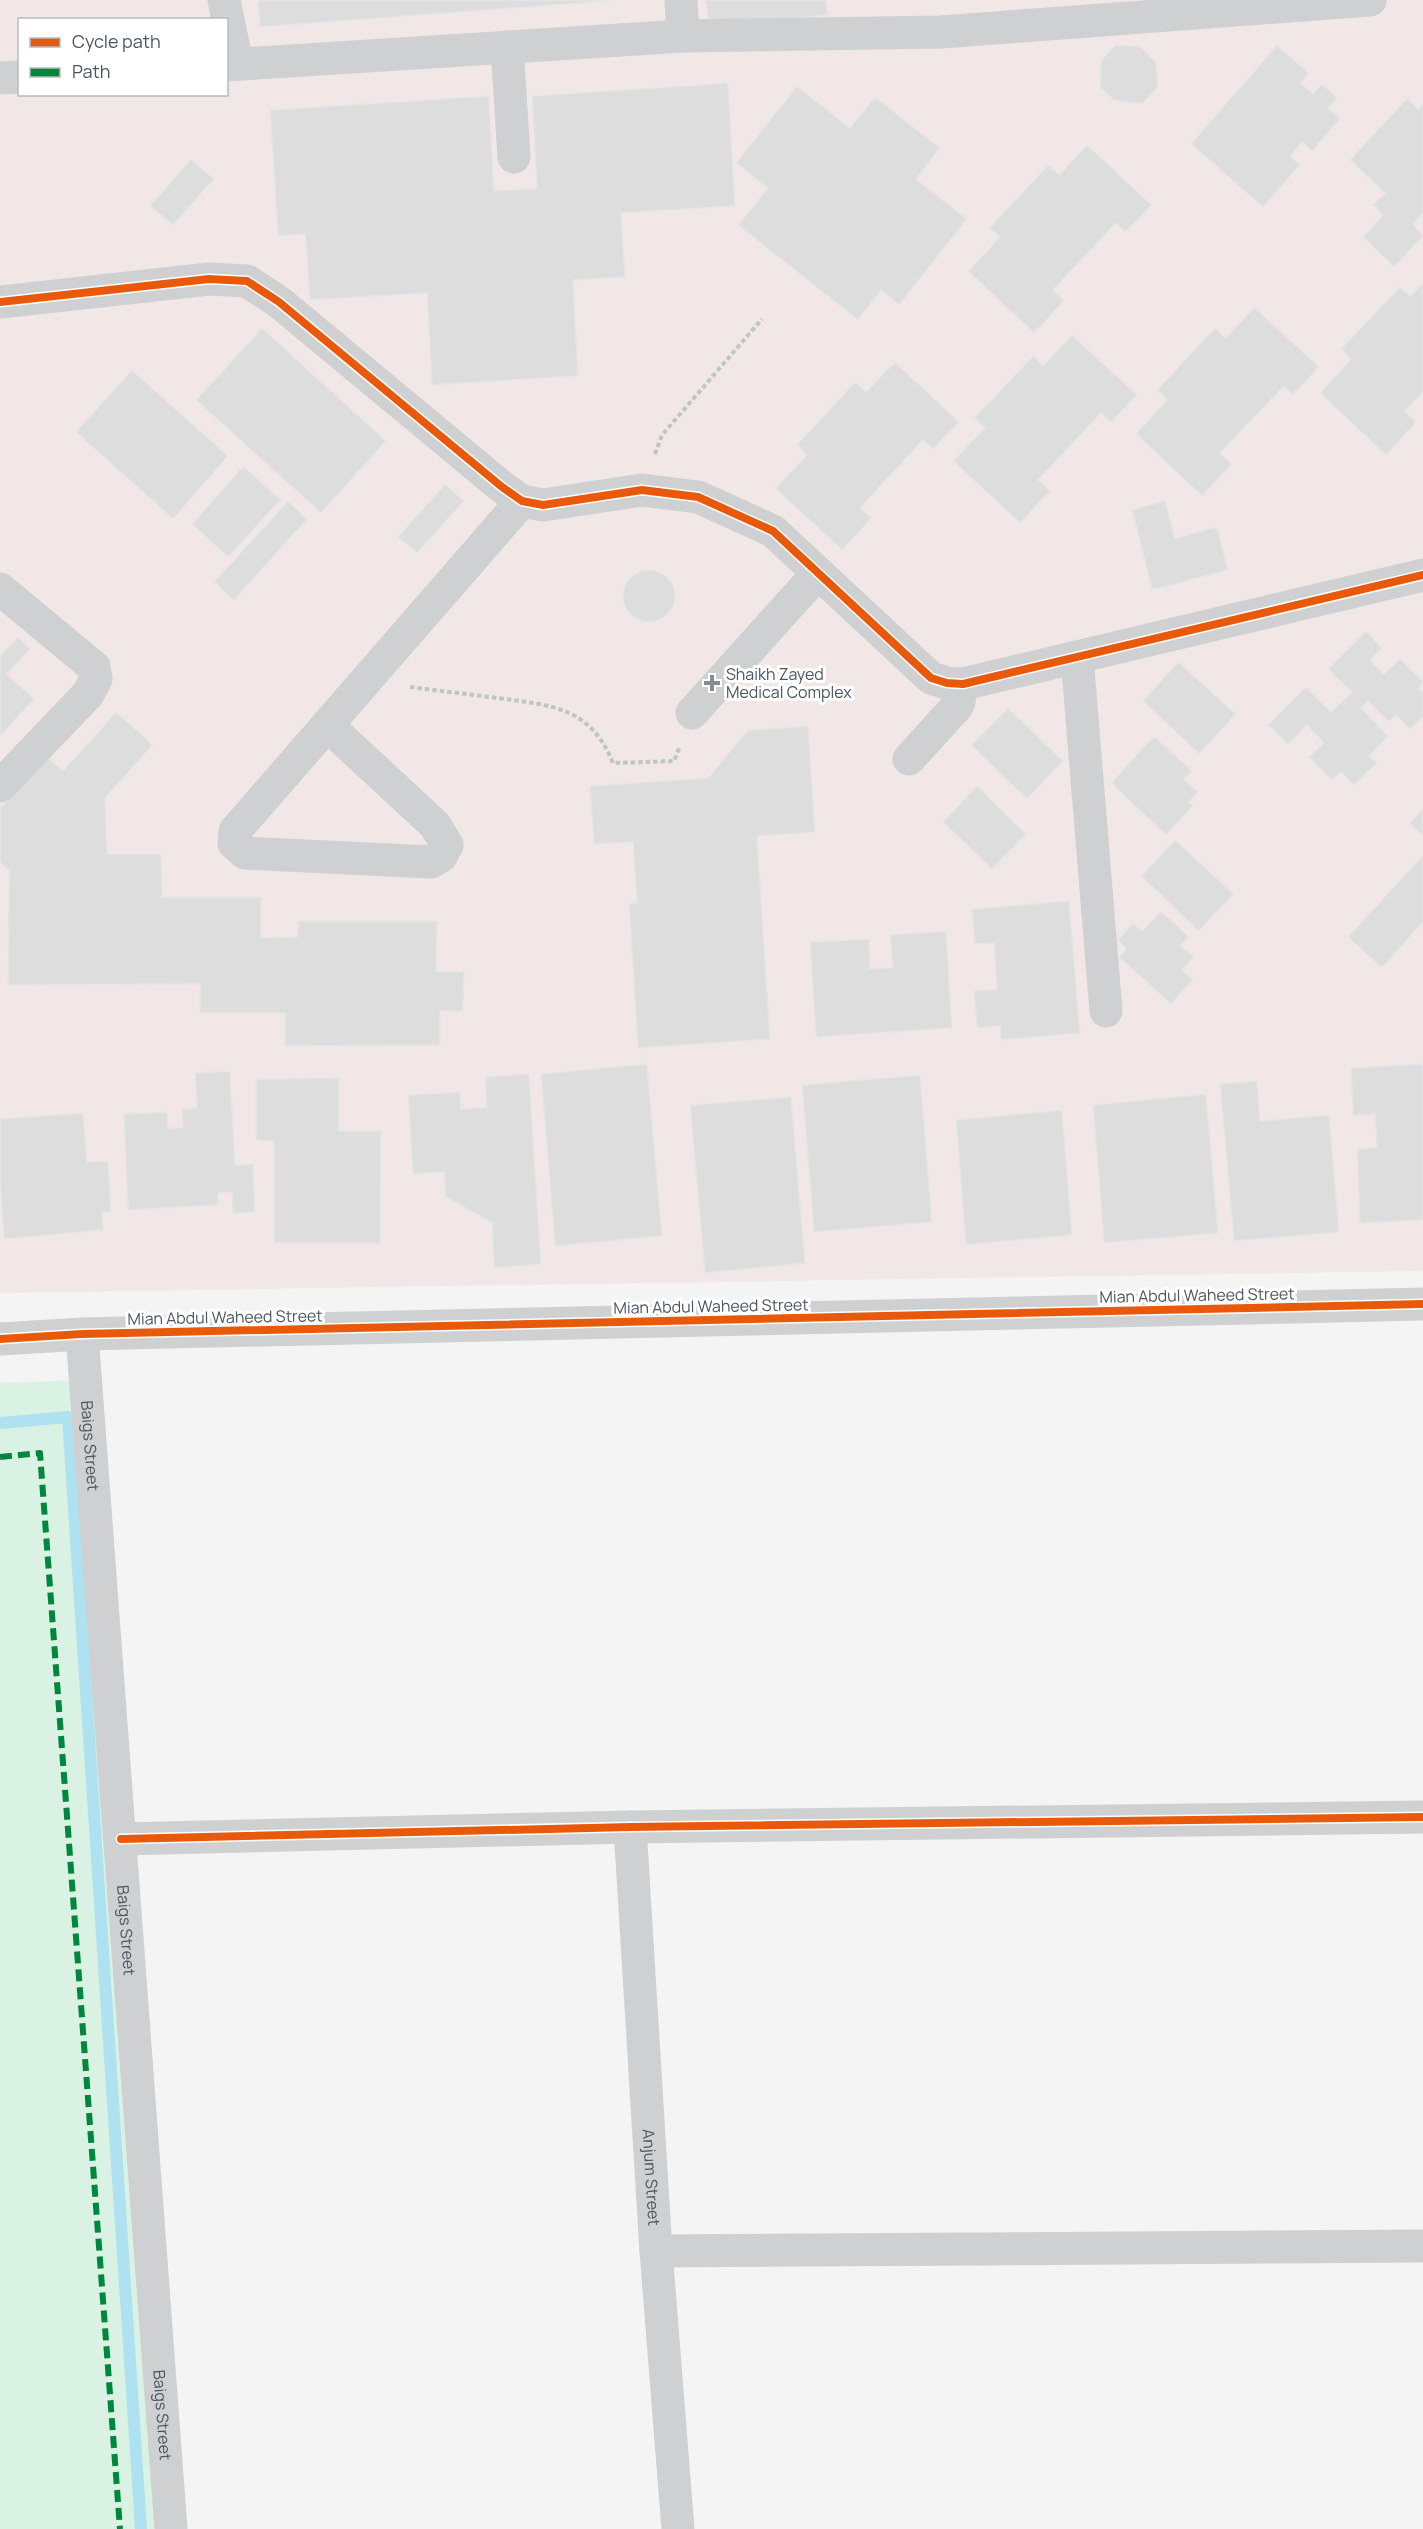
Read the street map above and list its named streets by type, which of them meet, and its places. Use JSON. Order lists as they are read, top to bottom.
{
  "streets": {
    "street": ["Mian Abdul Waheed Street", "Baigs Street", "Anjum Street"]
  },
  "crossings": [
    ["Mian Abdul Waheed Street", "Baigs Street"]
  ],
  "places": {
    "health": ["Shaikh Zayed Medical Complex"]
  },
  "legend": ["Cycle path", "Path"]
}
